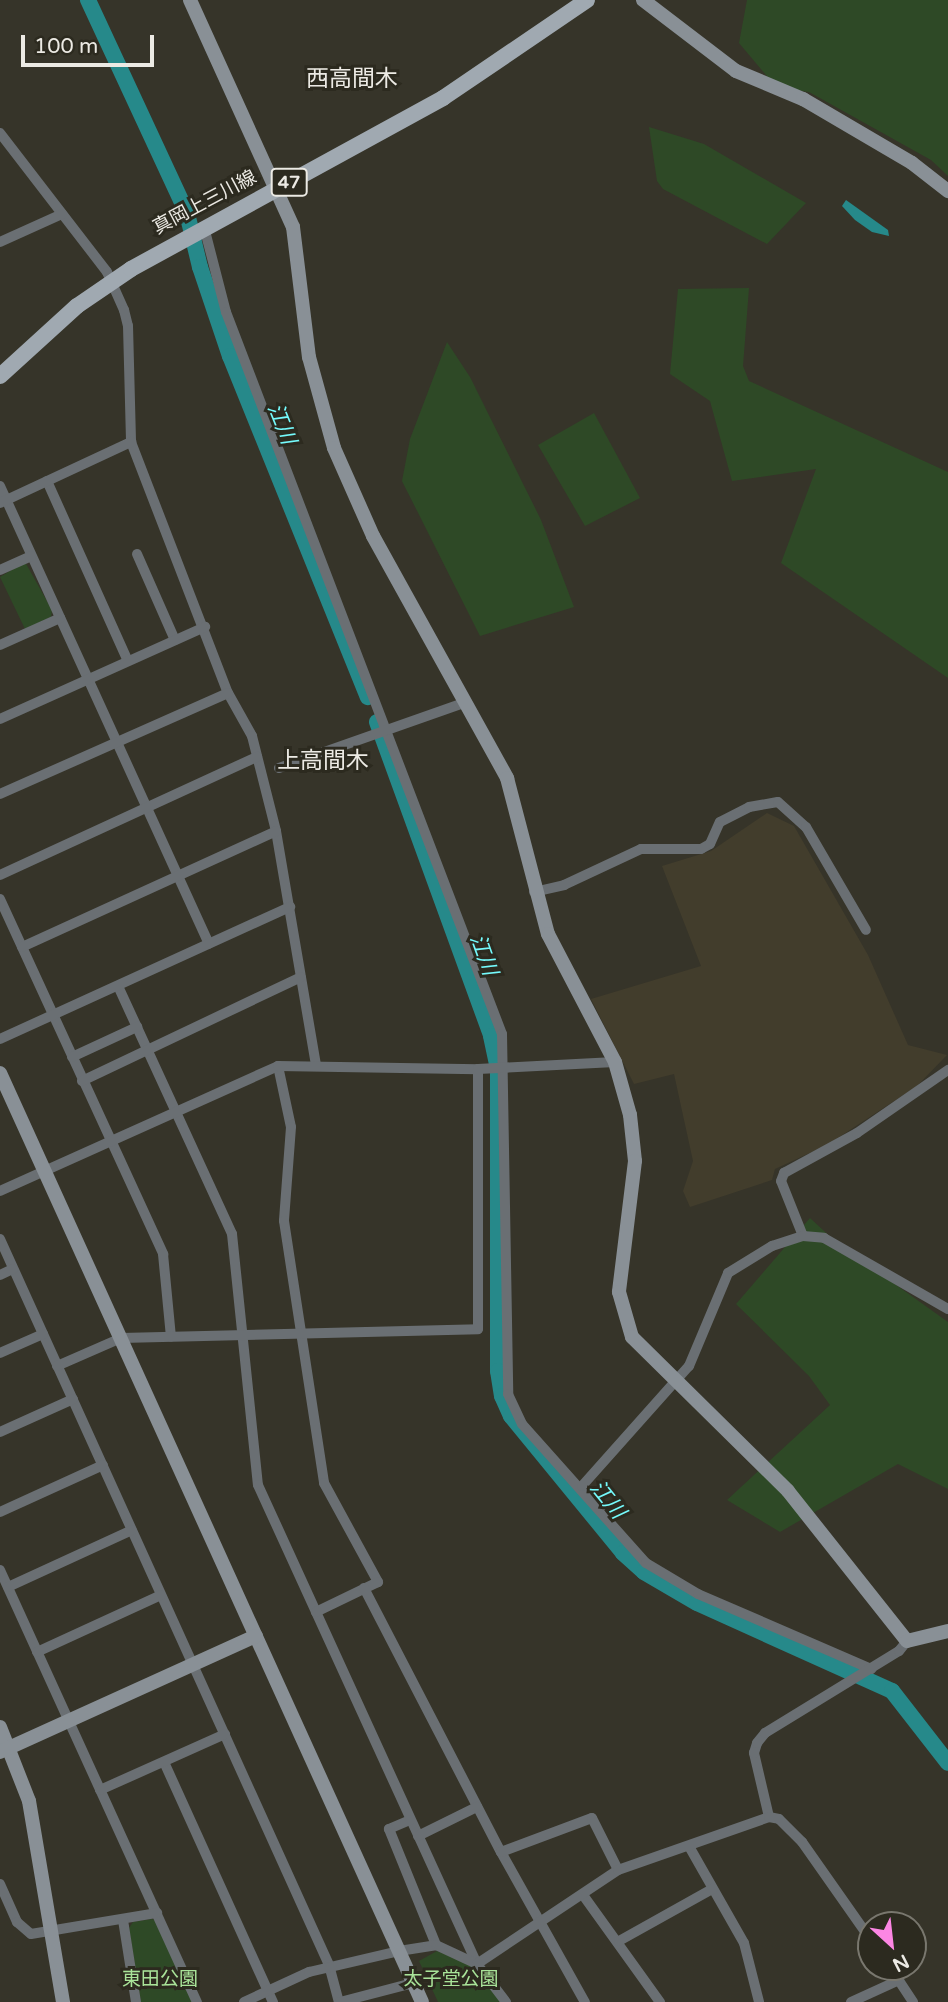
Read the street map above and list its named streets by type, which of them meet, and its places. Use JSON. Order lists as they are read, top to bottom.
{
  "streets": {
    "main road": ["47", "真岡上三川線"]
  },
  "districts": ["西高間木", "上高間木"],
  "water": ["江川"],
  "parks": ["東田公園", "太子堂公園"],
  "scale_bar": "100 m",
  "north": "bottom right"
}
